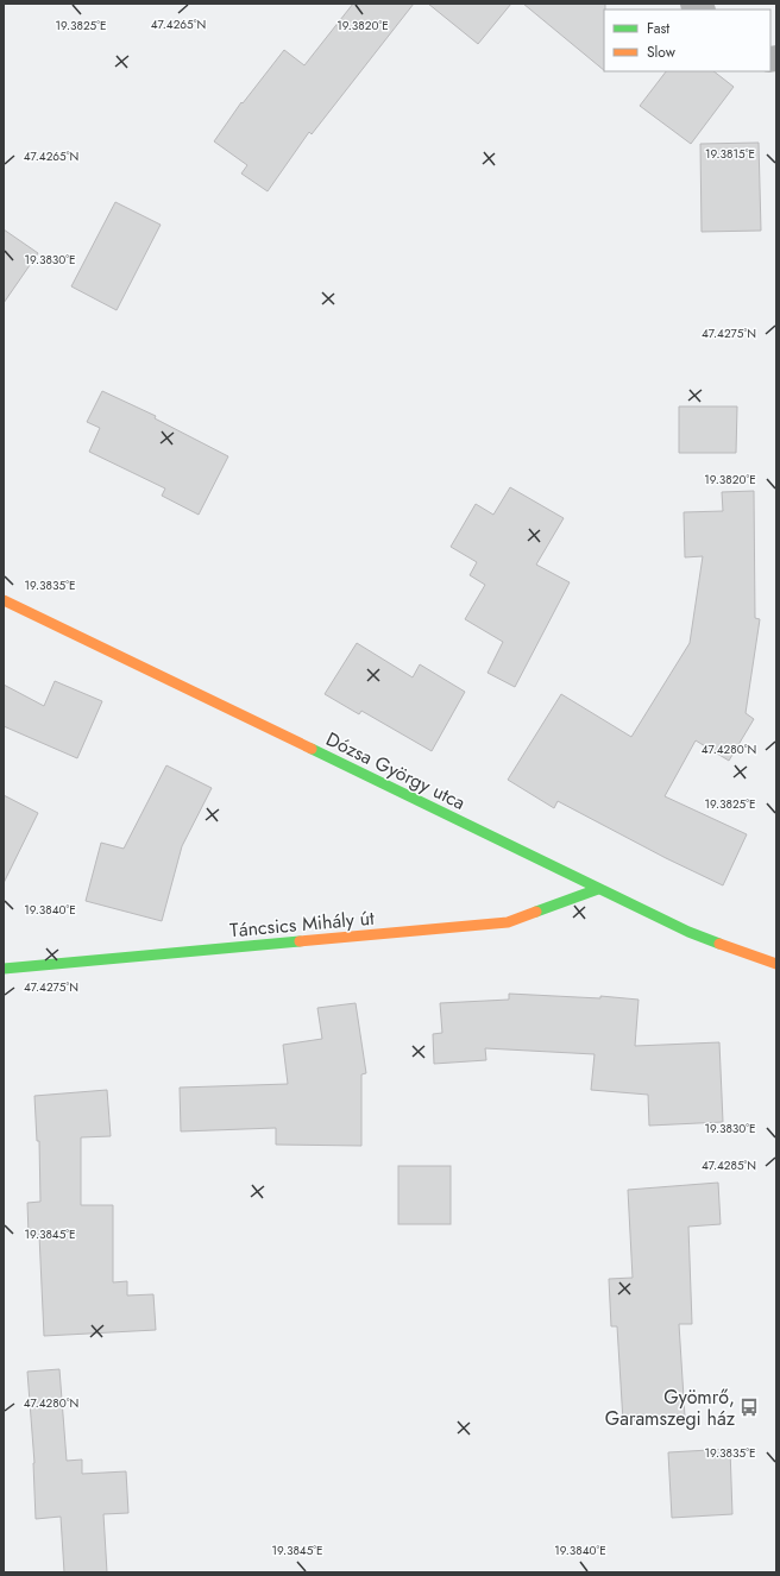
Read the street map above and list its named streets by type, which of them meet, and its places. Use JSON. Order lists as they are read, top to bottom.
{
  "streets": {
    "main road": ["Dózsa György utca", "Táncsics Mihály út"]
  },
  "crossings": [
    ["Dózsa György utca", "Táncsics Mihály út"]
  ],
  "places": {
    "bus stop": ["Gyömrő, Garamszegi ház"]
  },
  "legend": ["Fast", "Slow"],
  "coordinates": [
    "47.4265°N",
    "19.3825°E",
    "19.3820°E",
    "19.3815°E",
    "19.3830°E",
    "47.4275°N",
    "19.3835°E",
    "47.4280°N",
    "19.3840°E",
    "47.4285°N",
    "19.3845°E"
  ]
}
